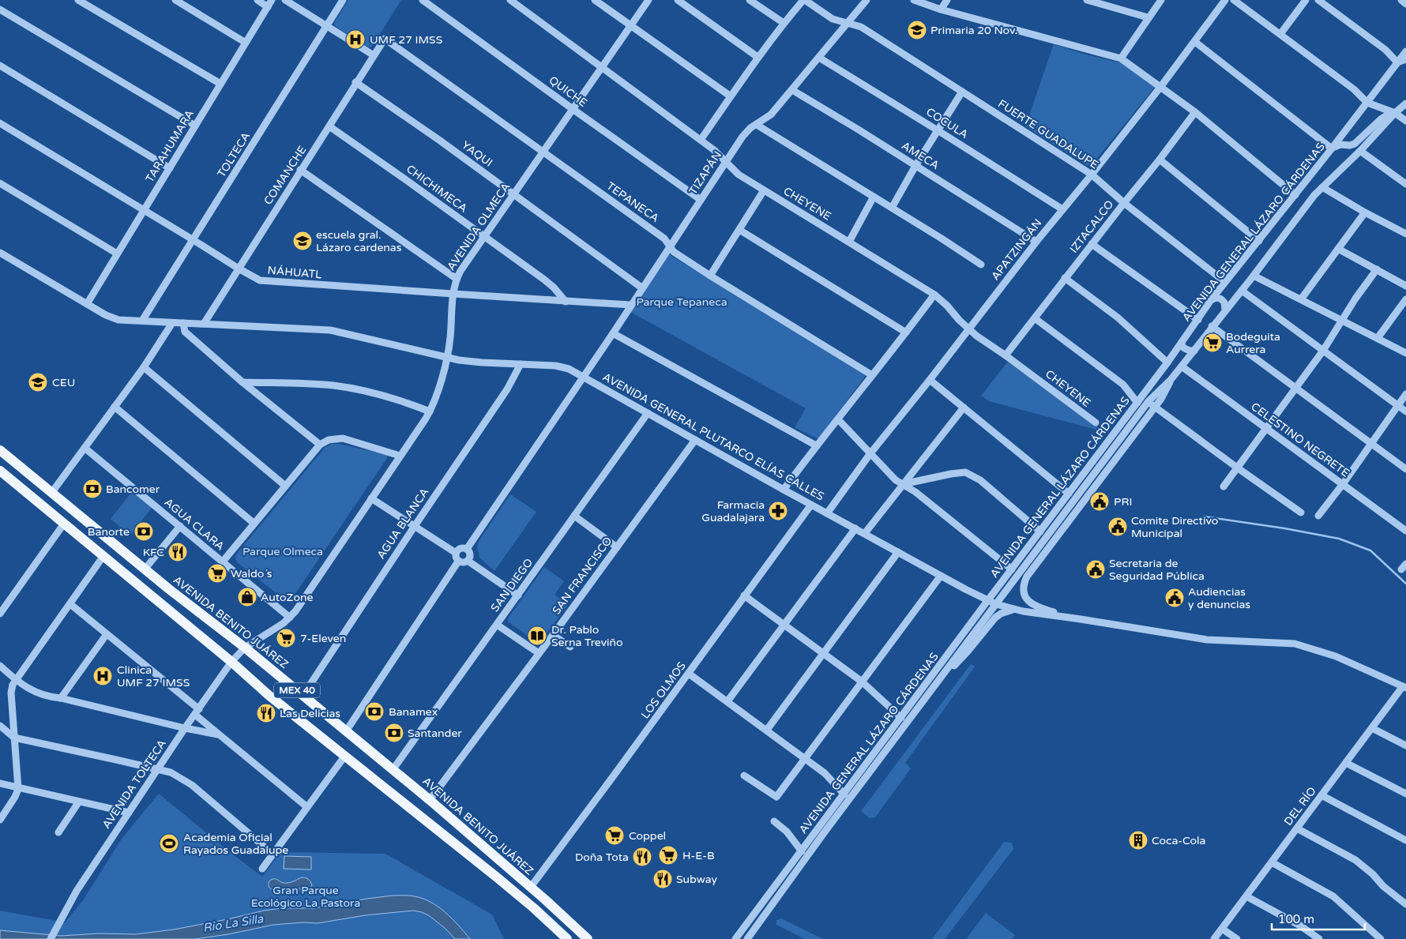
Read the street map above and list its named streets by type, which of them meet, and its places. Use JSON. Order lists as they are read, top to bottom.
{
  "streets": {
    "main road": ["AVENIDA BENITO JUÁREZ", "MEX 40"],
    "street": [
      "QUICHE",
      "COCULA",
      "FUERTE GUADALUPE",
      "TARAHUMARA",
      "YAQUI",
      "TOLTECA",
      "AMECA",
      "TIZAPÁN",
      "COMANCHE",
      "CHICHIMECA",
      "TEPANECA",
      "CHEYENE",
      "AVENIDA OLMECA",
      "IZTACALCO",
      "AVENIDA GENERAL LÁZARO CÁRDENAS",
      "APATZINGÁN",
      "NÁHUATL",
      "AVENIDA GENERAL PLUTARCO ELÍAS CALLES",
      "CELESTINO NEGRETE",
      "AGUA BLANCA",
      "AGUA CLARA",
      "SAN FRANCISCO",
      "SAN DIEGO",
      "LOS OLMOS",
      "AVENIDA TOLTECA",
      "DEL RÍO"
    ]
  },
  "crossings": [
    ["QUICHE", "TIZAPÁN"],
    ["QUICHE", "AVENIDA OLMECA"],
    ["COCULA", "TIZAPÁN"],
    ["COCULA", "APATZINGÁN"],
    ["FUERTE GUADALUPE", "TIZAPÁN"],
    ["FUERTE GUADALUPE", "IZTACALCO"],
    ["FUERTE GUADALUPE", "AVENIDA GENERAL LÁZARO CÁRDENAS"],
    ["FUERTE GUADALUPE", "APATZINGÁN"],
    ["TARAHUMARA", "NÁHUATL"],
    ["TARAHUMARA", "AVENIDA GENERAL PLUTARCO ELÍAS CALLES"],
    ["YAQUI", "TIZAPÁN"],
    ["YAQUI", "COMANCHE"],
    ["YAQUI", "AVENIDA OLMECA"],
    ["TOLTECA", "NÁHUATL"],
    ["TOLTECA", "AVENIDA GENERAL PLUTARCO ELÍAS CALLES"],
    ["AMECA", "TIZAPÁN"],
    ["AMECA", "APATZINGÁN"],
    ["TIZAPÁN", "TEPANECA"],
    ["TIZAPÁN", "CHEYENE"],
    ["TIZAPÁN", "NÁHUATL"],
    ["TIZAPÁN", "AVENIDA GENERAL PLUTARCO ELÍAS CALLES"],
    ["COMANCHE", "CHICHIMECA"],
    ["COMANCHE", "TEPANECA"],
    ["COMANCHE", "NÁHUATL"],
    ["COMANCHE", "AVENIDA GENERAL PLUTARCO ELÍAS CALLES"],
    ["CHICHIMECA", "AVENIDA OLMECA"],
    ["CHICHIMECA", "NÁHUATL"],
    ["TEPANECA", "AVENIDA OLMECA"],
    ["CHEYENE", "AVENIDA OLMECA"],
    ["CHEYENE", "IZTACALCO"],
    ["CHEYENE", "APATZINGÁN"],
    ["AVENIDA OLMECA", "NÁHUATL"],
    ["AVENIDA OLMECA", "AVENIDA GENERAL PLUTARCO ELÍAS CALLES"],
    ["AVENIDA OLMECA", "AGUA CLARA"],
    ["AVENIDA OLMECA", "AVENIDA BENITO JUÁREZ"],
    ["AVENIDA OLMECA", "AVENIDA TOLTECA"],
    ["AVENIDA GENERAL LÁZARO CÁRDENAS", "AVENIDA GENERAL PLUTARCO ELÍAS CALLES"],
    ["AVENIDA GENERAL LÁZARO CÁRDENAS", "CELESTINO NEGRETE"],
    ["APATZINGÁN", "AVENIDA GENERAL PLUTARCO ELÍAS CALLES"],
    ["AVENIDA GENERAL PLUTARCO ELÍAS CALLES", "AGUA BLANCA"],
    ["AVENIDA GENERAL PLUTARCO ELÍAS CALLES", "SAN FRANCISCO"],
    ["AVENIDA GENERAL PLUTARCO ELÍAS CALLES", "SAN DIEGO"],
    ["AVENIDA GENERAL PLUTARCO ELÍAS CALLES", "LOS OLMOS"],
    ["AVENIDA GENERAL PLUTARCO ELÍAS CALLES", "DEL RÍO"],
    ["AGUA BLANCA", "AVENIDA BENITO JUÁREZ"],
    ["SAN FRANCISCO", "AVENIDA BENITO JUÁREZ"],
    ["SAN DIEGO", "AVENIDA BENITO JUÁREZ"],
    ["AVENIDA BENITO JUÁREZ", "LOS OLMOS"],
    ["AVENIDA BENITO JUÁREZ", "AVENIDA TOLTECA"],
    ["MEX 40", "AVENIDA TOLTECA"]
  ],
  "water": ["Río La Silla"],
  "parks": ["Parque Tepaneca", "Parque Olmeca", "Gran Parque Ecológico La Pastora"],
  "places": {
    "school or university": ["Primaria 20 Nov.", "escuela gral. Lázaro cardenas", "CEU"],
    "hospital": ["UMF 27 IMSS", "Clinica UMF 27 IMSS"],
    "supermarket": [
      "Bodeguita Aurrera",
      "Waldo´s",
      "7-Eleven",
      "Coppel",
      "H-E-B"
    ],
    "bank": [
      "Bancomer",
      "Banorte",
      "Banamex",
      "Santander"
    ],
    "public building": [
      "PRI",
      "Comite Directivo Municipal",
      "Secretaria de Seguridad Pública",
      "Audiencias y denuncias"
    ],
    "pharmacy": ["Farmacia Guadalajara"],
    "restaurant": [
      "KFC",
      "Las Delicias",
      "Doña Tota",
      "Subway"
    ],
    "shop": ["AutoZone"],
    "library": ["Dr. Pablo Serna Treviño"],
    "building": ["Coca-Cola"],
    "sports": ["Academia Oficial Rayados Guadalupe"]
  },
  "scale_bar": "100 m"
}
